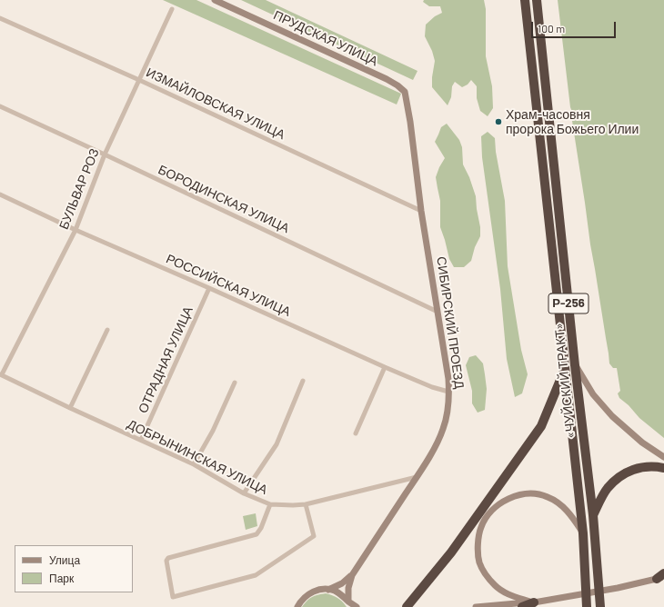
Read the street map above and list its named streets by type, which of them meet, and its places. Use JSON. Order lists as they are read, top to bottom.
{
  "streets": {
    "highway": ["Р-256", "«ЧУЙСКИЙ ТРАКТ»"],
    "street": [
      "ПРУДСКАЯ УЛИЦА",
      "ИЗМАЙЛОВСКАЯ УЛИЦА",
      "БУЛЬВАР РОЗ",
      "БОРОДИНСКАЯ УЛИЦА",
      "РОССИЙСКАЯ УЛИЦА",
      "СИБИРСКИЙ ПРОЕЗД",
      "ОТРАДНАЯ УЛИЦА",
      "ДОБРЫНИНСКАЯ УЛИЦА"
    ]
  },
  "crossings": [
    ["ПРУДСКАЯ УЛИЦА", "СИБИРСКИЙ ПРОЕЗД"],
    ["ИЗМАЙЛОВСКАЯ УЛИЦА", "БУЛЬВАР РОЗ"],
    ["ИЗМАЙЛОВСКАЯ УЛИЦА", "СИБИРСКИЙ ПРОЕЗД"],
    ["БУЛЬВАР РОЗ", "БОРОДИНСКАЯ УЛИЦА"],
    ["БУЛЬВАР РОЗ", "РОССИЙСКАЯ УЛИЦА"],
    ["БУЛЬВАР РОЗ", "ДОБРЫНИНСКАЯ УЛИЦА"],
    ["БОРОДИНСКАЯ УЛИЦА", "СИБИРСКИЙ ПРОЕЗД"],
    ["РОССИЙСКАЯ УЛИЦА", "СИБИРСКИЙ ПРОЕЗД"],
    ["РОССИЙСКАЯ УЛИЦА", "ОТРАДНАЯ УЛИЦА"],
    ["СИБИРСКИЙ ПРОЕЗД", "ДОБРЫНИНСКАЯ УЛИЦА"],
    ["ОТРАДНАЯ УЛИЦА", "ДОБРЫНИНСКАЯ УЛИЦА"]
  ],
  "places": ["Храм-часовня пророка Божьего Илии"],
  "legend": ["Улица", "Парк"],
  "scale_bar": "100 m"
}
